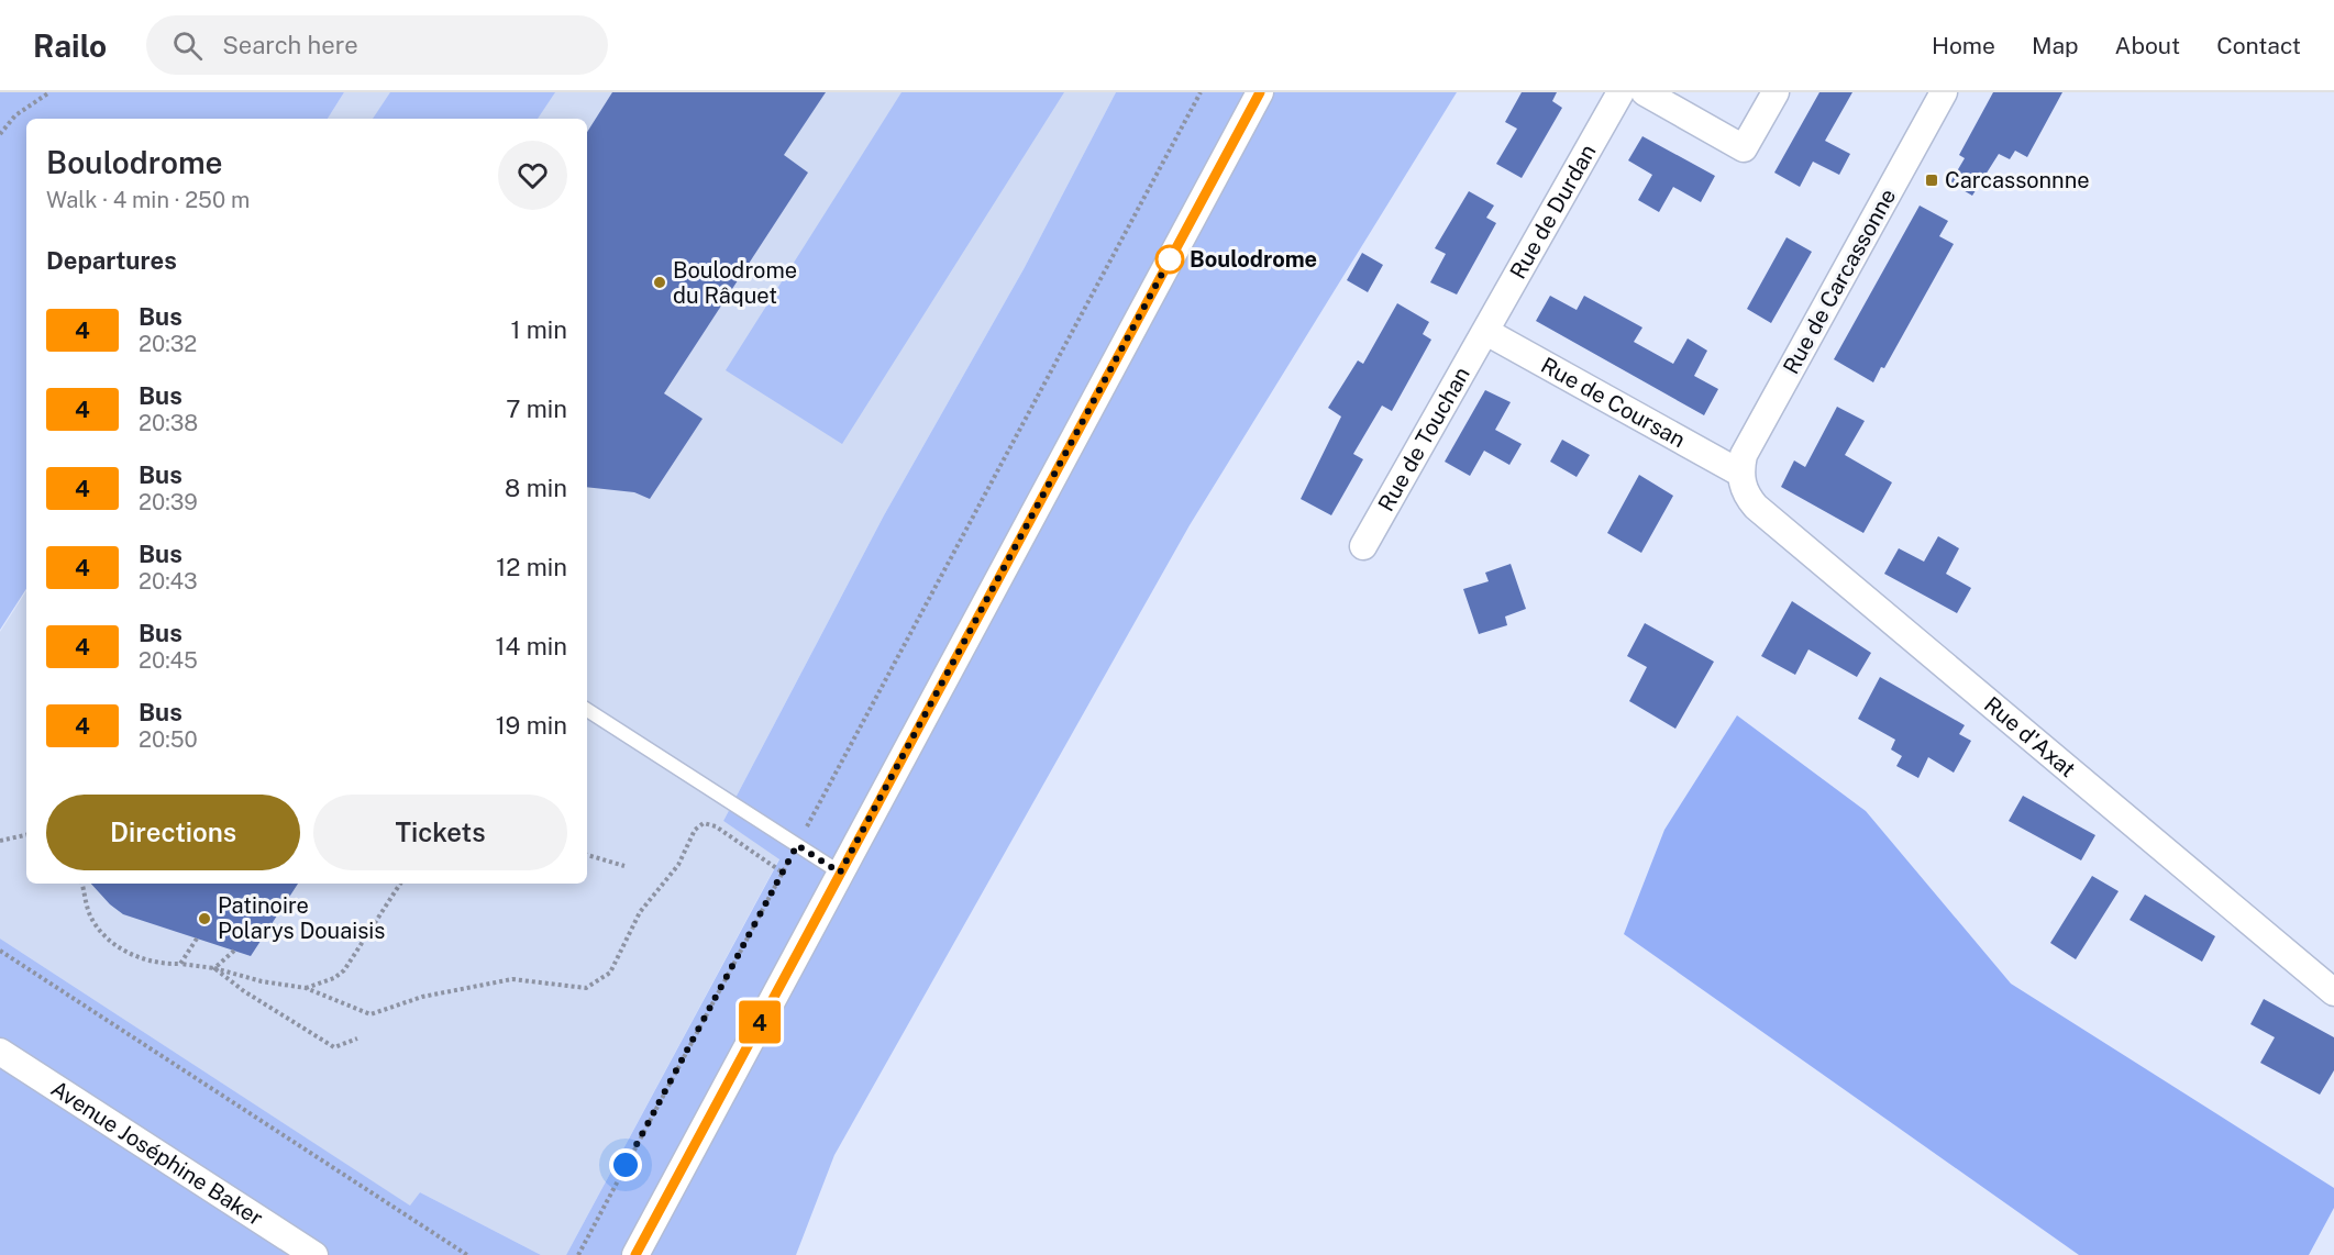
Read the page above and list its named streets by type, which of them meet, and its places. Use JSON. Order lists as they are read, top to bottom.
{
  "streets": {
    "street": [
      "Rue de Durdan",
      "Rue de Carcassonne",
      "Rue de Coursan",
      "Rue de Touchan",
      "Rue d'Axat",
      "Avenue Joséphine Baker"
    ]
  },
  "crossings": [
    ["Rue de Durdan", "Rue de Coursan"],
    ["Rue de Durdan", "Rue de Touchan"],
    ["Rue de Carcassonne", "Rue de Coursan"],
    ["Rue de Carcassonne", "Rue d'Axat"],
    ["Rue de Coursan", "Rue de Touchan"],
    ["Rue de Coursan", "Rue d'Axat"]
  ],
  "places": {
    "transit": ["Carcassonnne"],
    "other": ["Boulodrome", "Boulodrome du Râquet", "Patinoire Polarys Douaisis"]
  },
  "lines": ["bus line 4"],
  "page": {
    "header": "Railo",
    "search": "Search here",
    "nav": [
      "Home",
      "Map",
      "About",
      "Contact"
    ],
    "on_map": "4",
    "heading": [
      ["Boulodrome", "Walk · 4 min · 250 m"],
      "Departures"
    ],
    "list": [
      {
        "mark": "4",
        "name": "Bus",
        "note": "20:32",
        "value": "1 min"
      },
      {
        "mark": "4",
        "name": "Bus",
        "note": "20:38",
        "value": "7 min"
      },
      {
        "mark": "4",
        "name": "Bus",
        "note": "20:39",
        "value": "8 min"
      },
      {
        "mark": "4",
        "name": "Bus",
        "note": "20:43",
        "value": "12 min"
      },
      {
        "mark": "4",
        "name": "Bus",
        "note": "20:45",
        "value": "14 min"
      },
      {
        "mark": "4",
        "name": "Bus",
        "note": "20:50",
        "value": "19 min"
      }
    ],
    "buttons": ["Directions", "Tickets"]
  }
}
